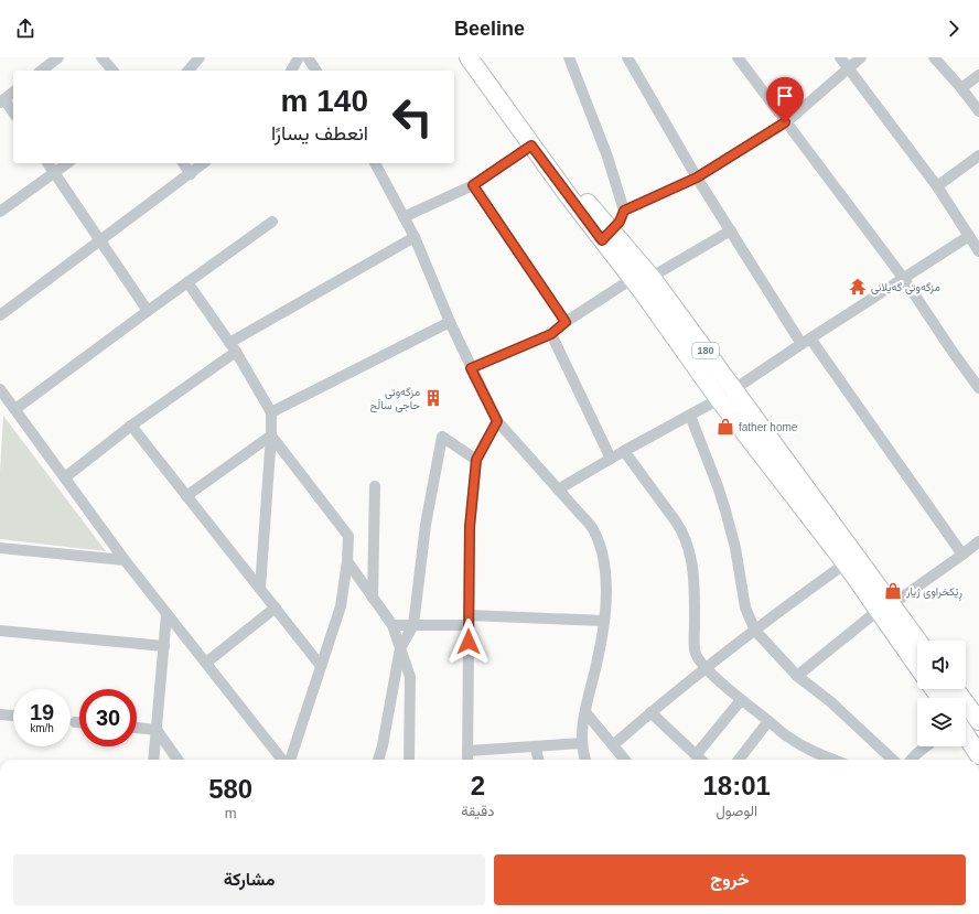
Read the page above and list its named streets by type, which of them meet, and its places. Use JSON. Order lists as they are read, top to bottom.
{
  "streets": {
    "highway": ["180"]
  },
  "places": {
    "temple": ["مزگەوتی گەیلانی"],
    "building": ["مزگەوتی حاجی ساڵح"],
    "shop": ["father home", "ڕێکخراوی ژیار"]
  },
  "page": {
    "header": "Beeline",
    "turn": ["140 m", "انعطف يسارًا"],
    "speed": "19 km/h",
    "limit": "30",
    "eta": [
      "18:01",
      "الوصول",
      "2",
      "دقيقة",
      "580",
      "m"
    ],
    "buttons": ["خروج", "مشاركة"]
  }
}
